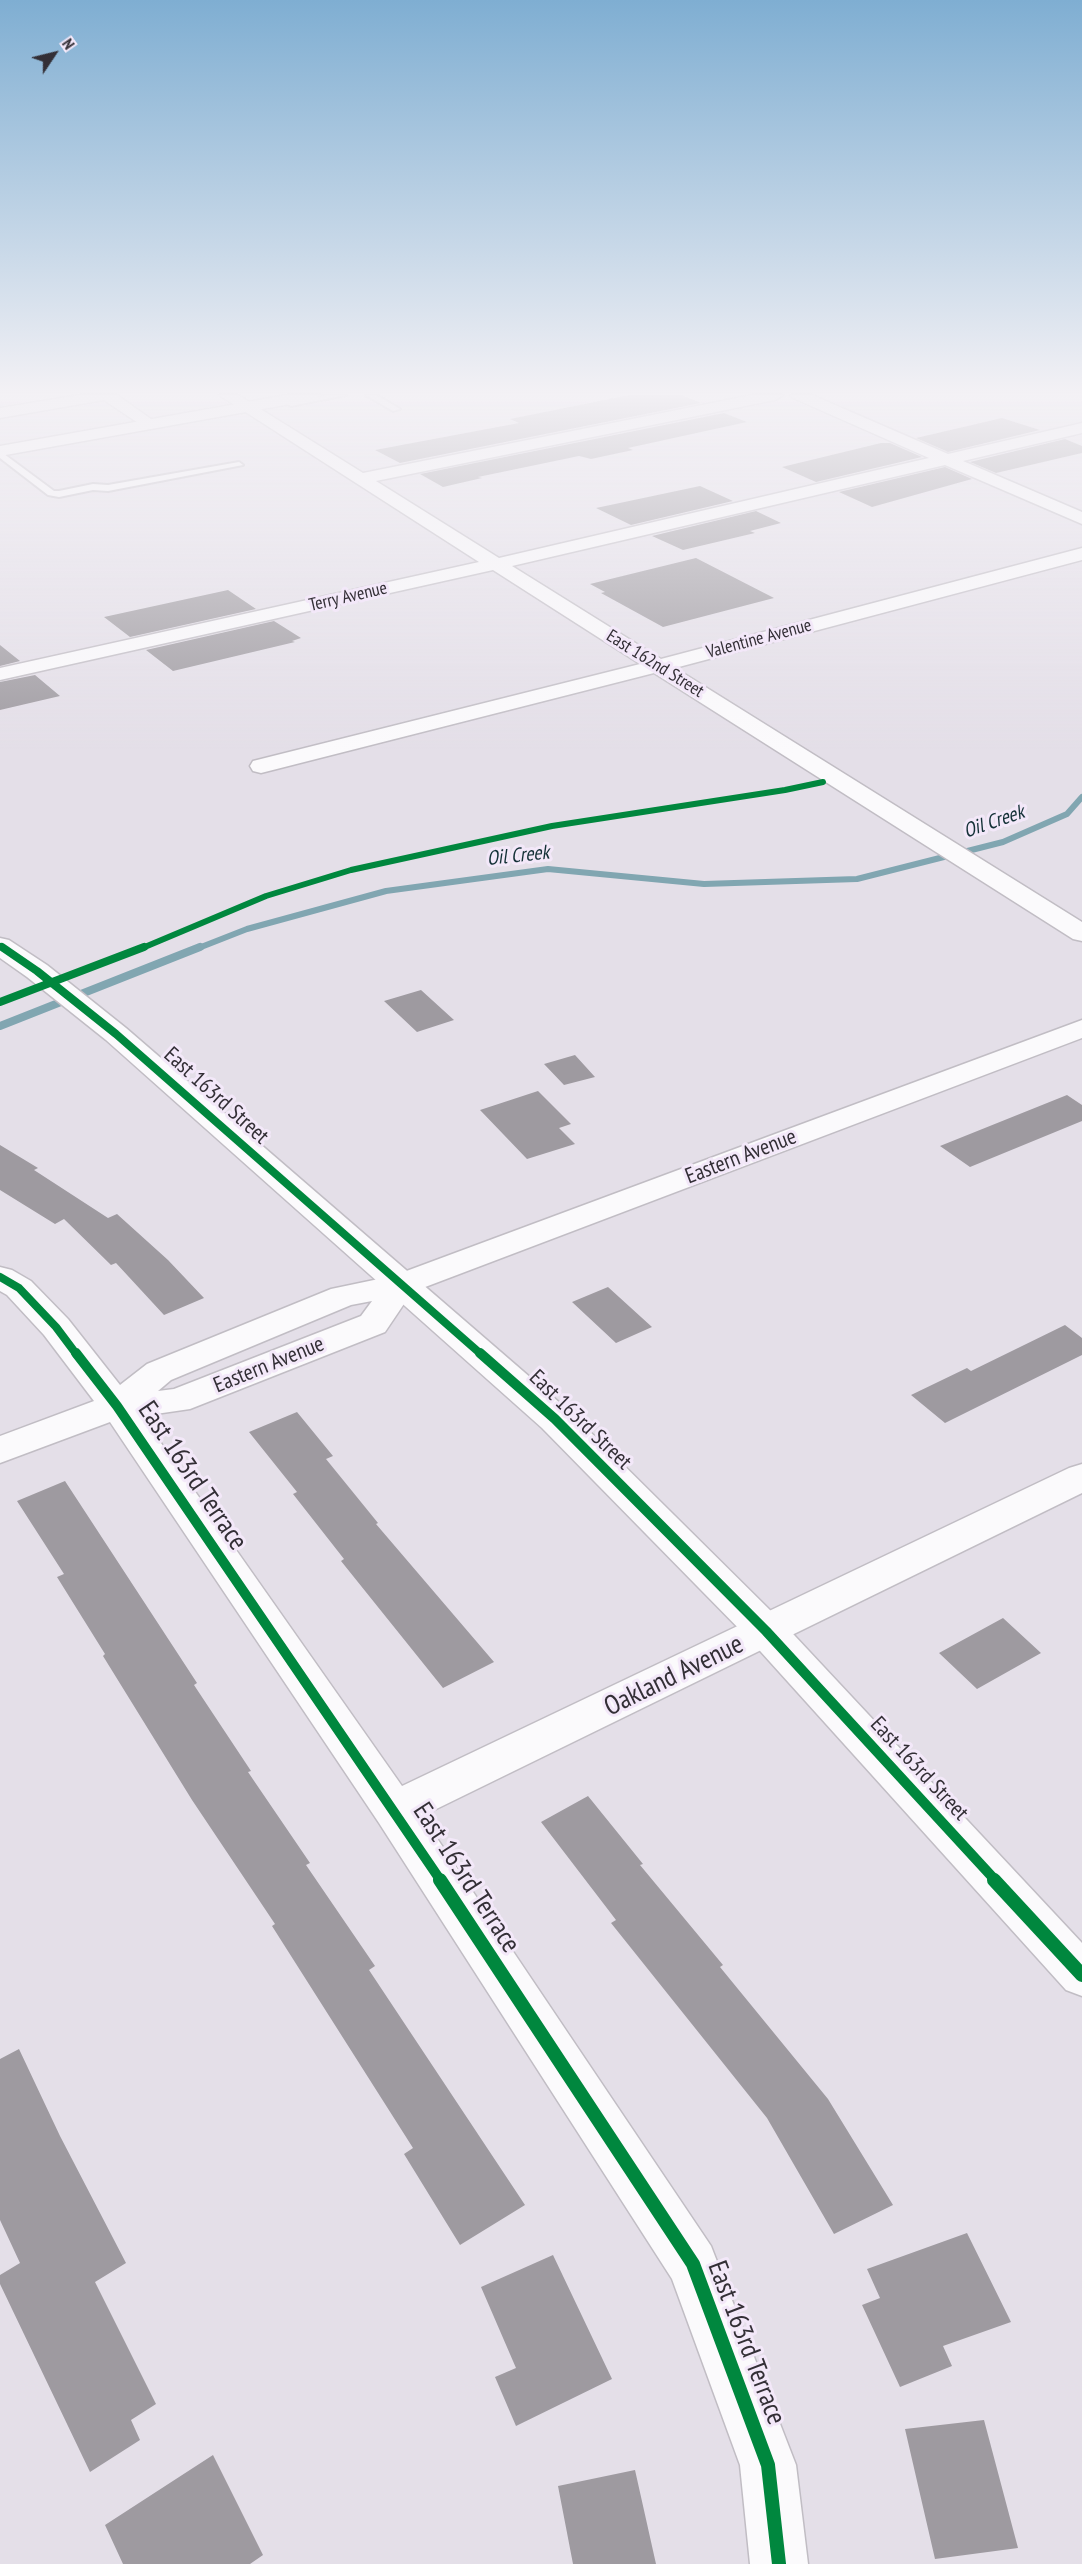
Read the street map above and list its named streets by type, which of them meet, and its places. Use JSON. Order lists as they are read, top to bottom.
{
  "streets": {
    "street": [
      "Terry Avenue",
      "Valentine Avenue",
      "East 162nd Street",
      "East 163rd Street",
      "Eastern Avenue",
      "East 163rd Terrace",
      "Oakland Avenue"
    ]
  },
  "crossings": [
    ["Terry Avenue", "East 162nd Street"],
    ["Valentine Avenue", "East 162nd Street"],
    ["East 163rd Street", "Eastern Avenue"],
    ["East 163rd Street", "Oakland Avenue"],
    ["Eastern Avenue", "East 163rd Terrace"],
    ["East 163rd Terrace", "Oakland Avenue"]
  ],
  "water": ["Oil Creek"],
  "north": "top right"
}
